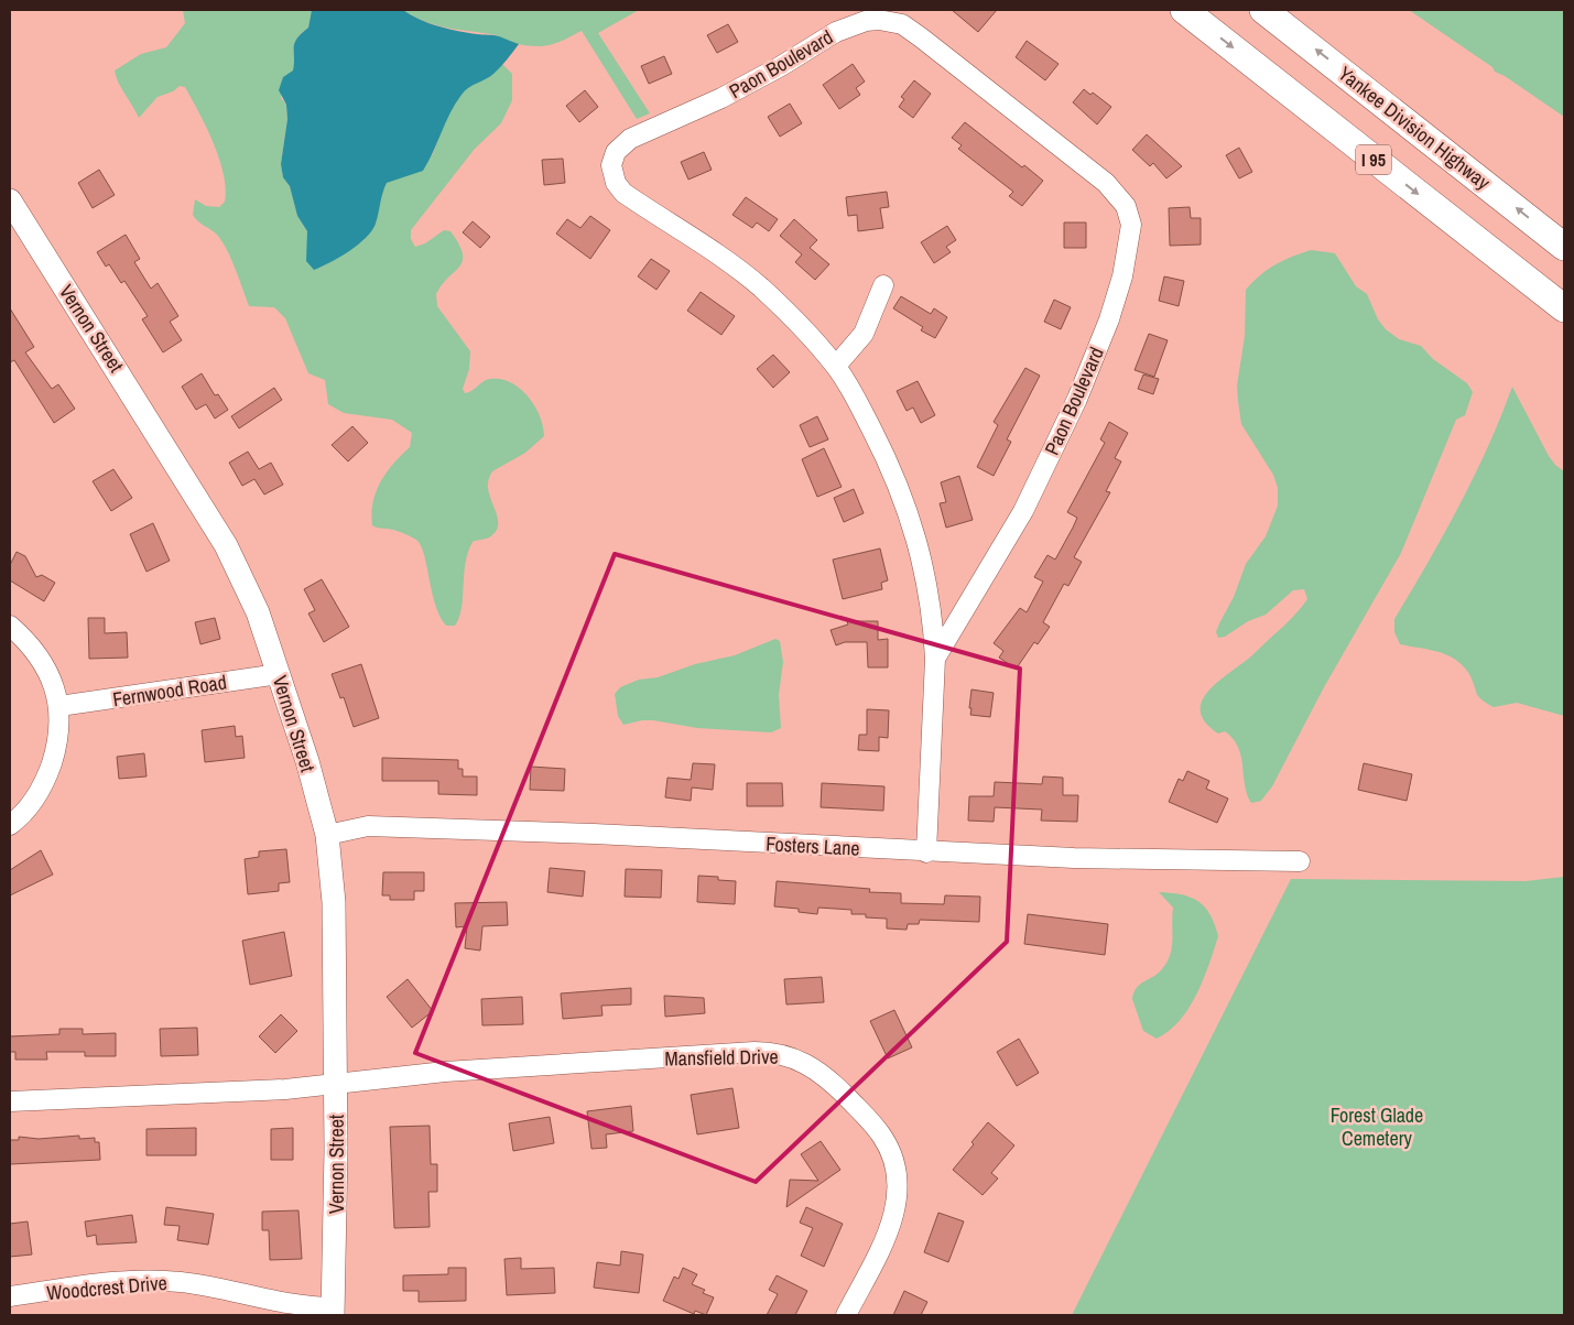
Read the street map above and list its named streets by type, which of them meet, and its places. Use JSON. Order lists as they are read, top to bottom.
{
  "streets": {
    "highway": ["Yankee Division Highway", "I 95"],
    "main road": ["Vernon Street"],
    "street": [
      "Paon Boulevard",
      "Fernwood Road",
      "Fosters Lane",
      "Mansfield Drive",
      "Woodcrest Drive"
    ]
  },
  "crossings": [
    ["Paon Boulevard", "Fosters Lane"],
    ["Vernon Street", "Fernwood Road"],
    ["Vernon Street", "Fosters Lane"],
    ["Vernon Street", "Mansfield Drive"],
    ["Vernon Street", "Woodcrest Drive"]
  ],
  "parks": ["Forest Glade Cemetery"]
}
